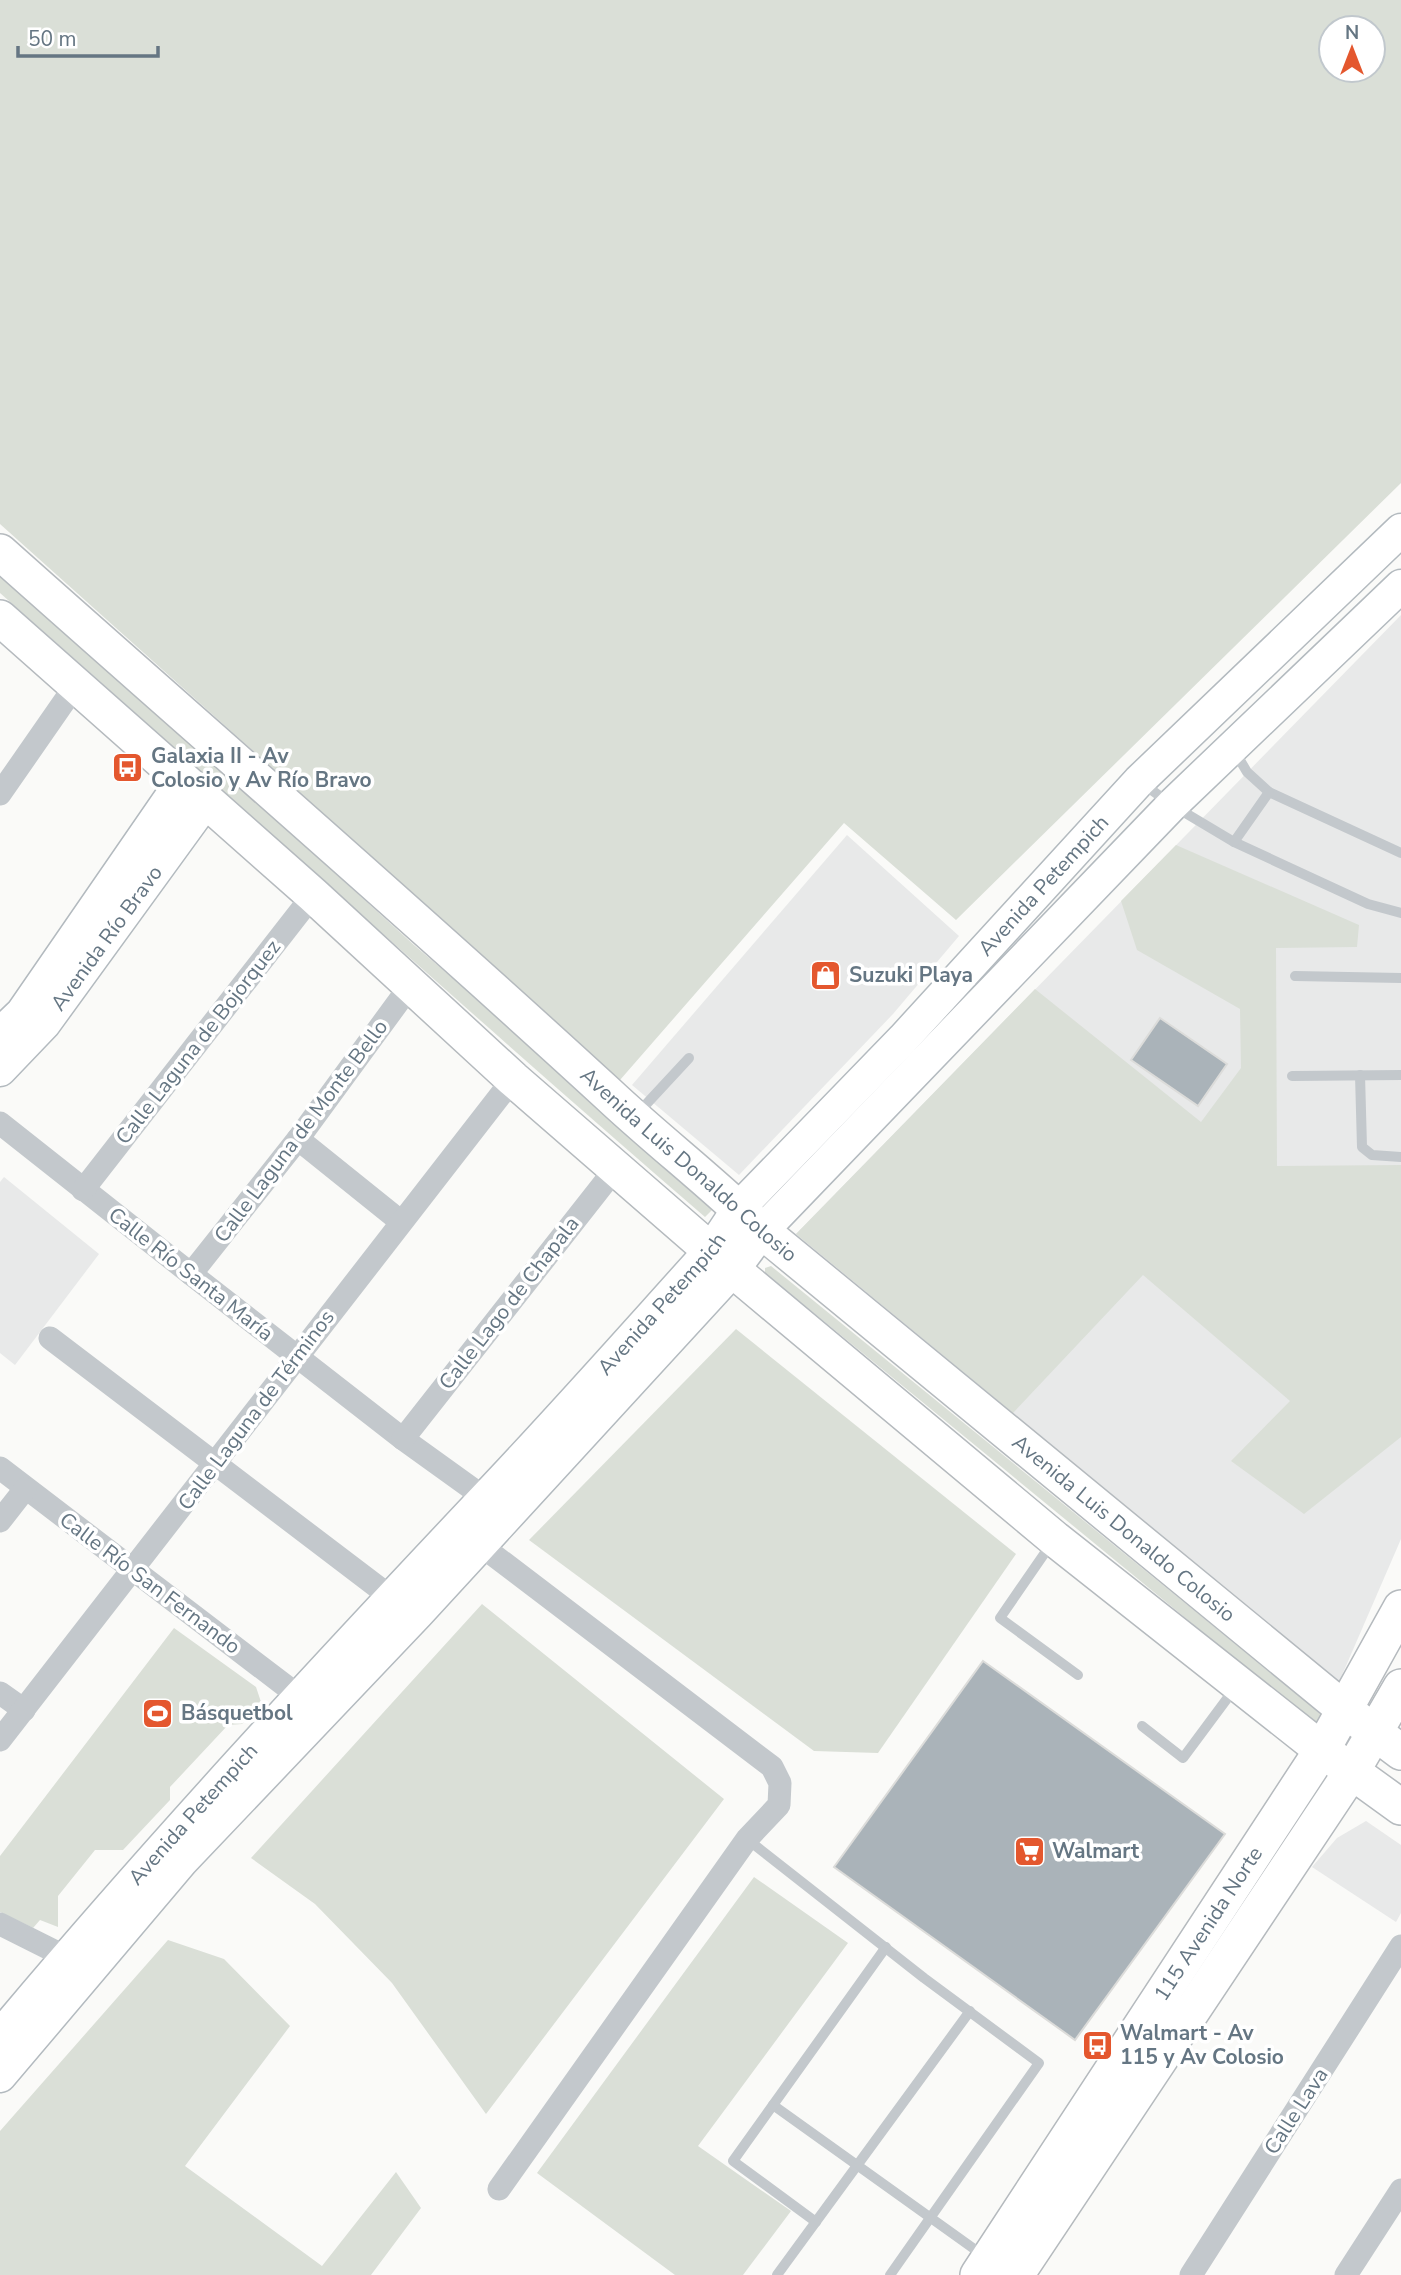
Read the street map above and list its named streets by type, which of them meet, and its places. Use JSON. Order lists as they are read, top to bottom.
{
  "streets": {
    "main road": [
      "Avenida Petempich",
      "Avenida Río Bravo",
      "Avenida Luis Donaldo Colosio",
      "115 Avenida Norte"
    ],
    "street": [
      "Calle Laguna de Bojorquez",
      "Calle Laguna de Monte Bello",
      "Calle Río Santa María",
      "Calle Lago de Chapala",
      "Calle Laguna de Términos",
      "Calle Río San Fernando",
      "Calle Lava"
    ]
  },
  "crossings": [
    ["Avenida Petempich", "Avenida Luis Donaldo Colosio"],
    ["Avenida Petempich", "Calle Río Santa María"],
    ["Avenida Petempich", "Calle Río San Fernando"],
    ["Calle Laguna de Bojorquez", "Calle Río Santa María"],
    ["Calle Laguna de Monte Bello", "Calle Río Santa María"],
    ["Avenida Luis Donaldo Colosio", "115 Avenida Norte"],
    ["Calle Río Santa María", "Calle Lago de Chapala"],
    ["Calle Río Santa María", "Calle Laguna de Términos"],
    ["Calle Laguna de Términos", "Calle Río San Fernando"]
  ],
  "places": {
    "bus stop": ["Galaxia II - Av Colosio y Av Río Bravo", "Walmart - Av 115 y Av Colosio"],
    "shop": ["Suzuki Playa"],
    "sports": ["Básquetbol"],
    "supermarket": ["Walmart"]
  },
  "scale_bar": "50 m",
  "north": "top"
}
